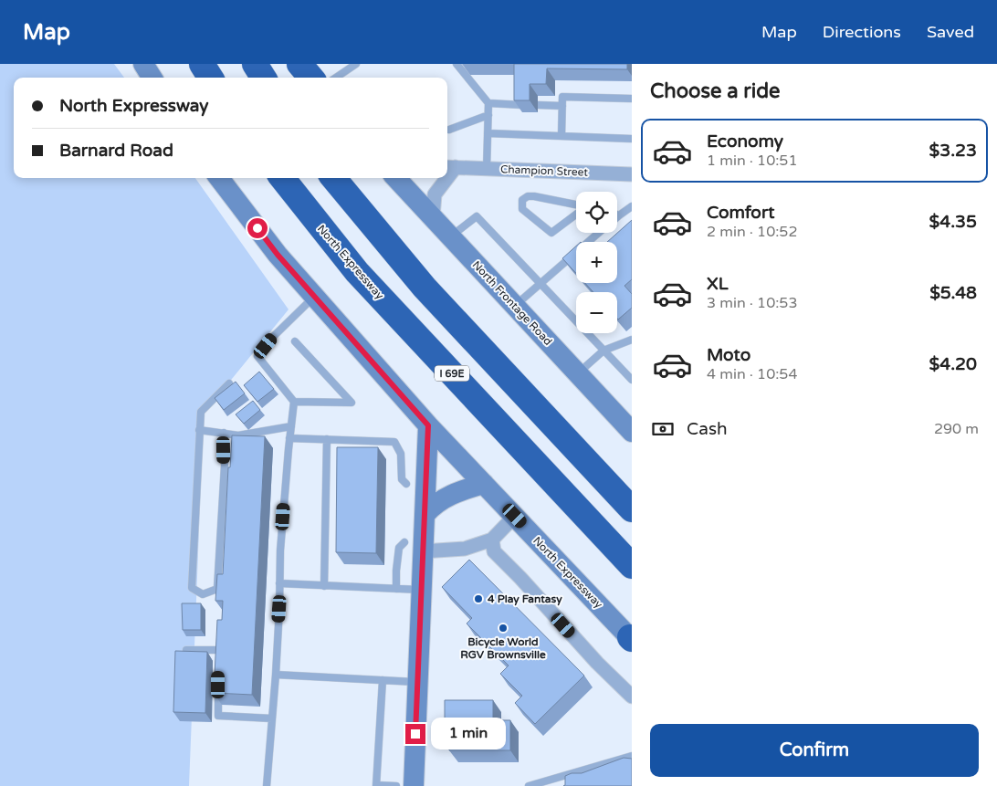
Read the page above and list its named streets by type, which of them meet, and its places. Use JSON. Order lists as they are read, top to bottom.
{
  "streets": {
    "highway": ["North Expressway", "I 69E"],
    "main road": ["North Frontage Road"],
    "street": ["Champion Street"]
  },
  "crossings": [
    ["Champion Street", "North Frontage Road"]
  ],
  "places": ["4 Play Fantasy", "Bicycle World RGV Brownsville"],
  "page": {
    "header": "Map",
    "nav": ["Map", "Directions", "Saved"],
    "heading": "Choose a ride",
    "banner": ["North Expressway", "Barnard Road"],
    "list": [
      {
        "name": "Economy",
        "note": "1 min · 10:51",
        "value": "$3.23"
      },
      {
        "name": "Comfort",
        "note": "2 min · 10:52",
        "value": "$4.35"
      },
      {
        "name": "XL",
        "note": "3 min · 10:53",
        "value": "$5.48"
      },
      {
        "name": "Moto",
        "note": "4 min · 10:54",
        "value": "$4.20"
      }
    ],
    "map_buttons": ["+", "−"],
    "pay": ["Cash", "290 m"],
    "buttons": "Confirm",
    "bubble": "1 min"
  }
}
